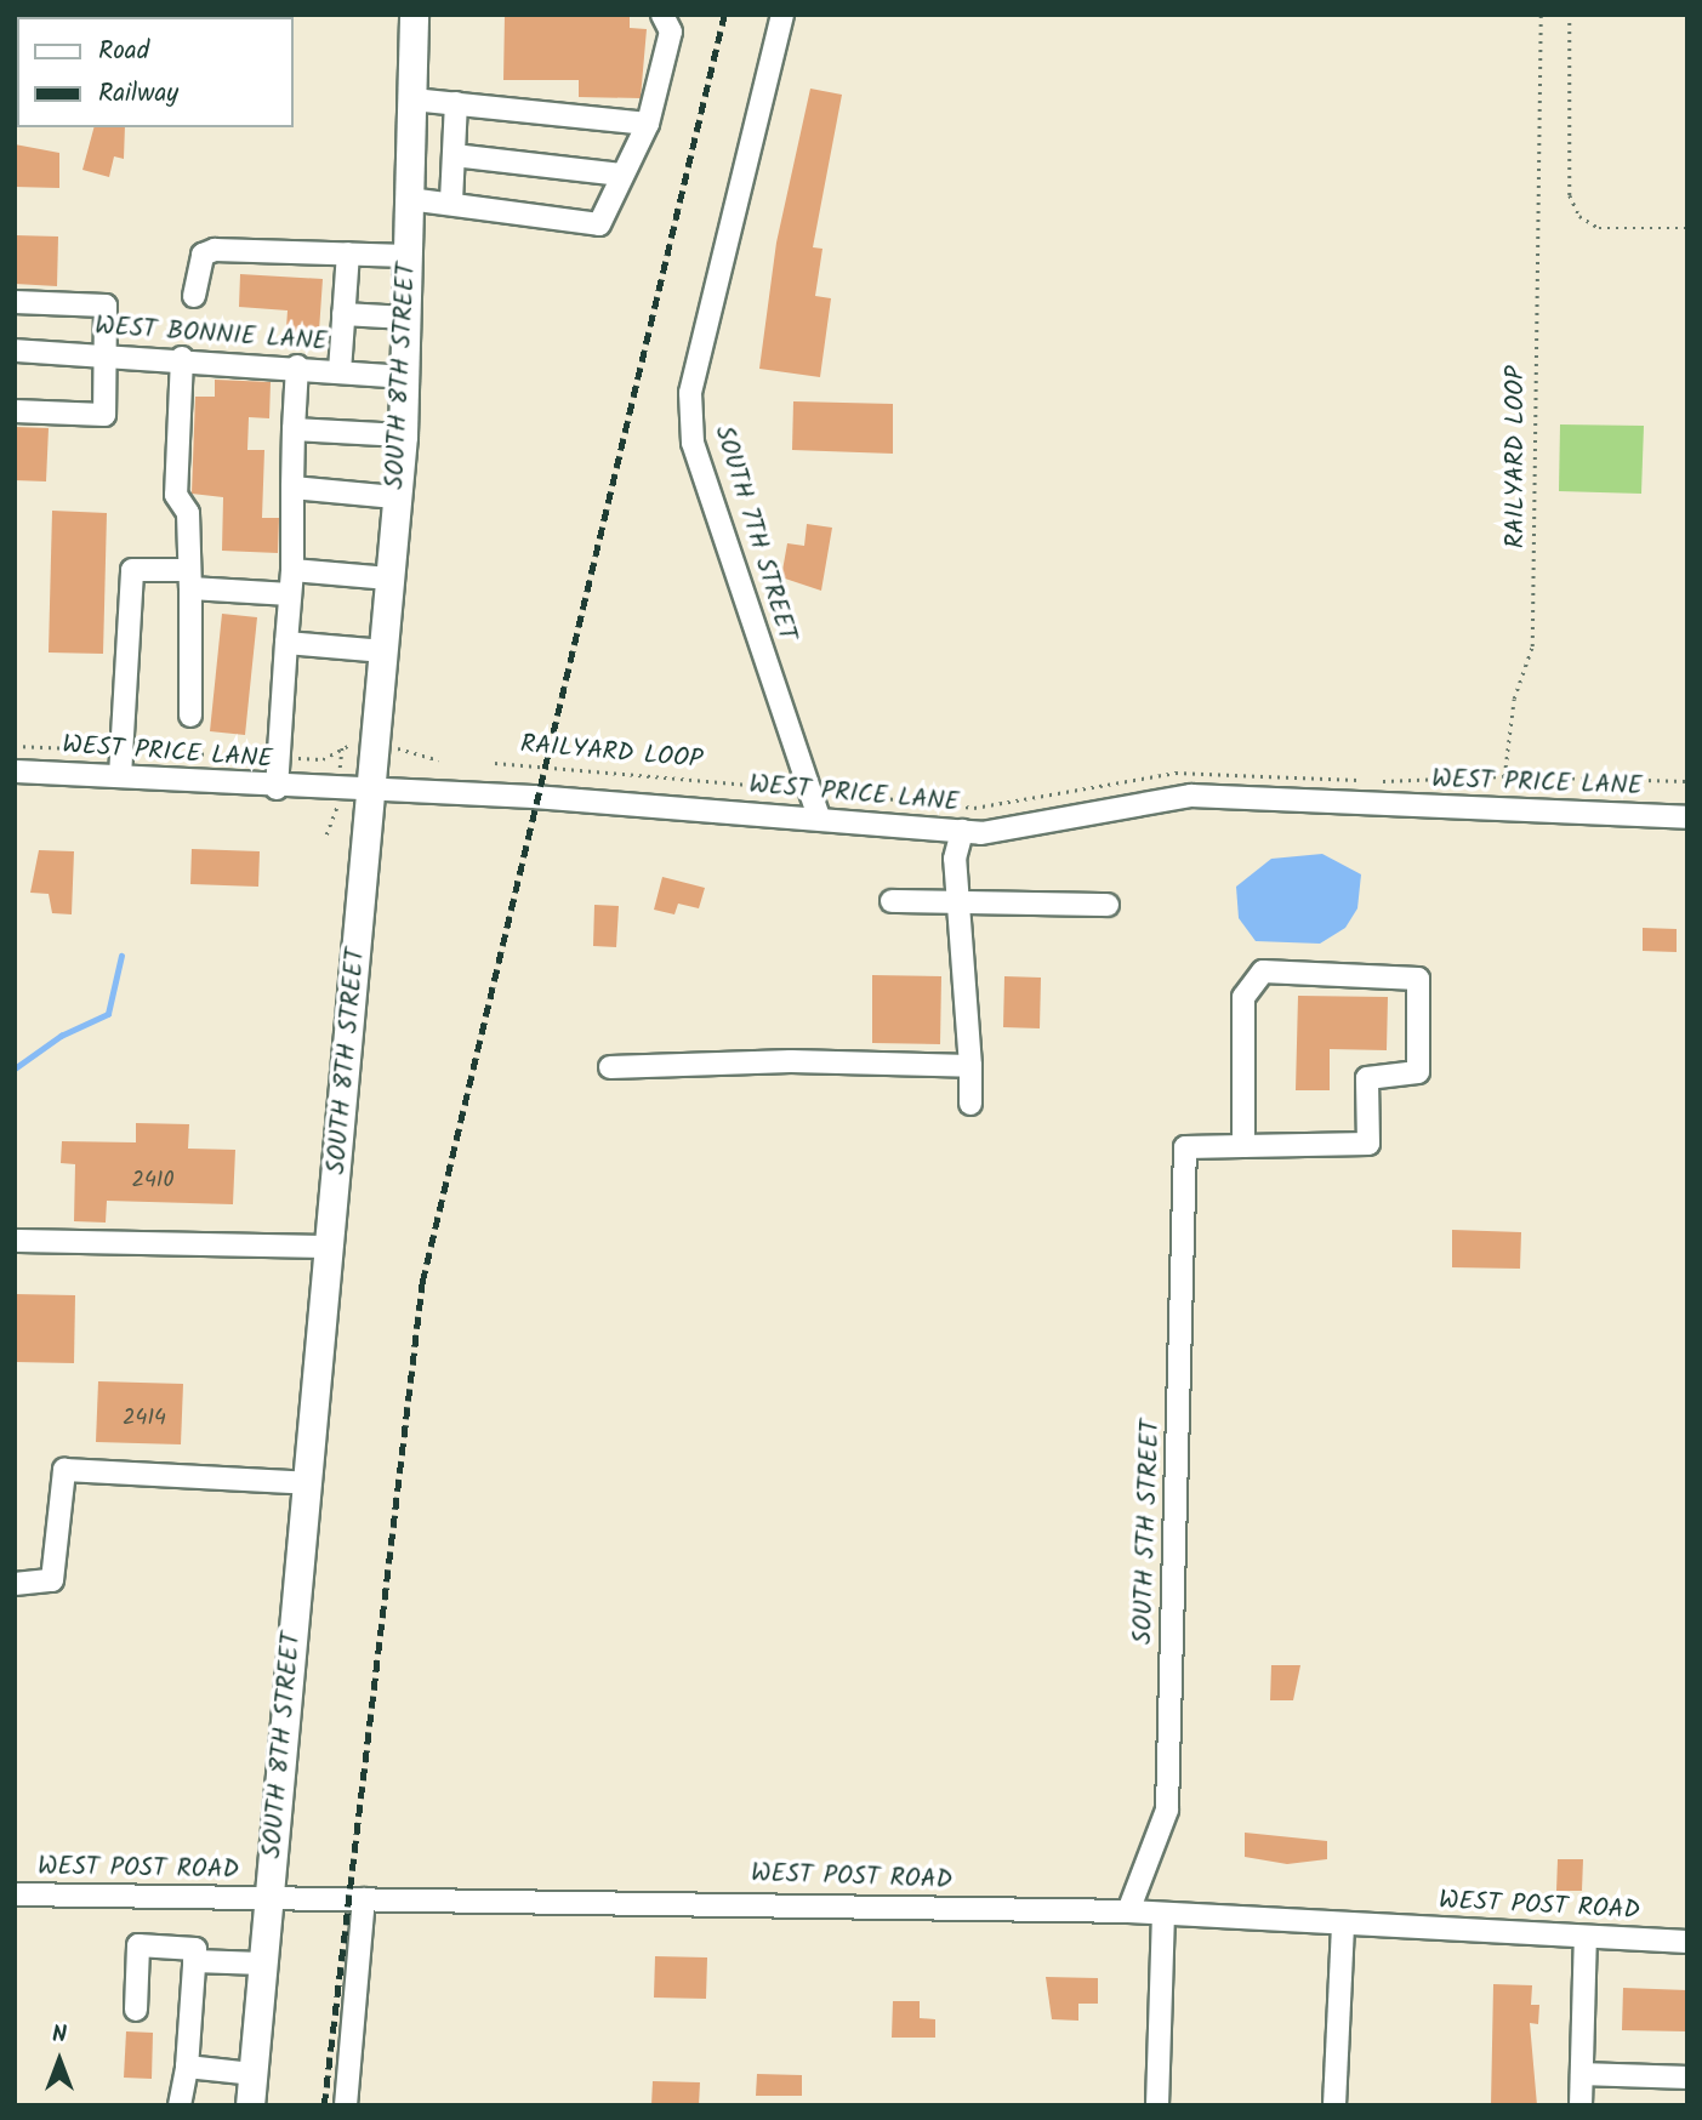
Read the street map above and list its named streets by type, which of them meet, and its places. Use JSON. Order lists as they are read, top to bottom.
{
  "streets": {
    "main road": ["SOUTH 8TH STREET"],
    "street": [
      "WEST BONNIE LANE",
      "SOUTH 7TH STREET",
      "WEST PRICE LANE",
      "SOUTH 5TH STREET",
      "WEST POST ROAD"
    ],
    "path": ["RAILYARD LOOP"]
  },
  "crossings": [
    ["WEST BONNIE LANE", "SOUTH 8TH STREET"],
    ["SOUTH 8TH STREET", "WEST PRICE LANE"],
    ["SOUTH 8TH STREET", "WEST POST ROAD"],
    ["SOUTH 7TH STREET", "WEST PRICE LANE"],
    ["SOUTH 5TH STREET", "WEST POST ROAD"]
  ],
  "house_numbers": ["2410", "2414"],
  "legend": ["Road", "Railway"],
  "north": "top"
}
